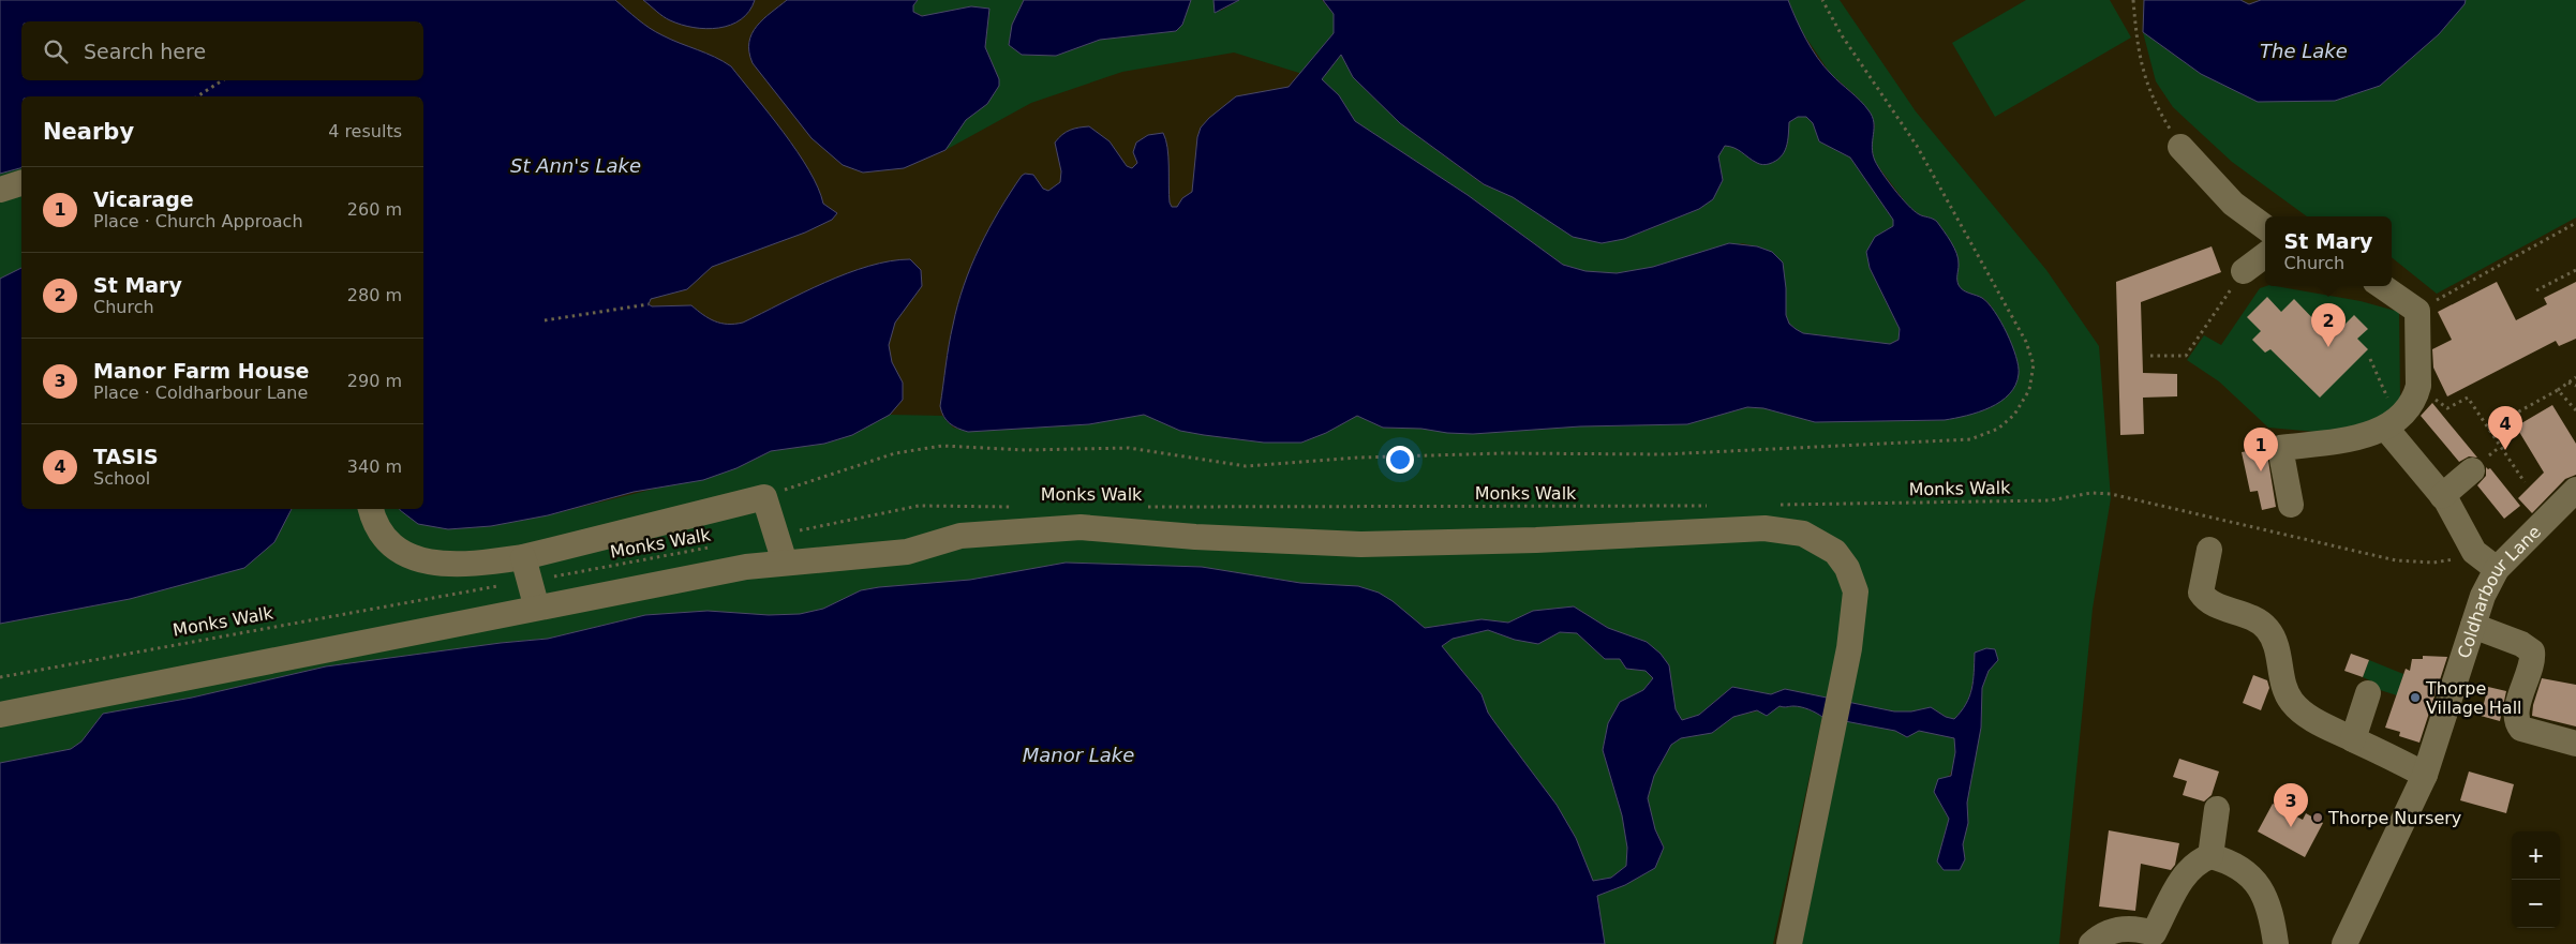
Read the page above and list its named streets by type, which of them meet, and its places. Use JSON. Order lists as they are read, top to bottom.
{
  "streets": {
    "street": ["Coldharbour Lane"],
    "path": ["Monks Walk"]
  },
  "water": ["The Lake", "St Ann's Lake", "Manor Lake"],
  "places": ["Thorpe Village Hall", "Thorpe Nursery"],
  "page": {
    "search": "Search here",
    "heading": ["Nearby", "4 results"],
    "list": [
      {
        "mark": "1",
        "name": "Vicarage",
        "note": "Place · Church Approach",
        "value": "260 m"
      },
      {
        "mark": "2",
        "name": "St Mary",
        "note": "Church",
        "value": "280 m"
      },
      {
        "mark": "3",
        "name": "Manor Farm House",
        "note": "Place · Coldharbour Lane",
        "value": "290 m"
      },
      {
        "mark": "4",
        "name": "TASIS",
        "note": "School",
        "value": "340 m"
      }
    ],
    "popup": ["St Mary", "Church"],
    "pins": [
      "2",
      "4",
      "1",
      "3"
    ],
    "map_buttons": ["+", "−"]
  }
}
